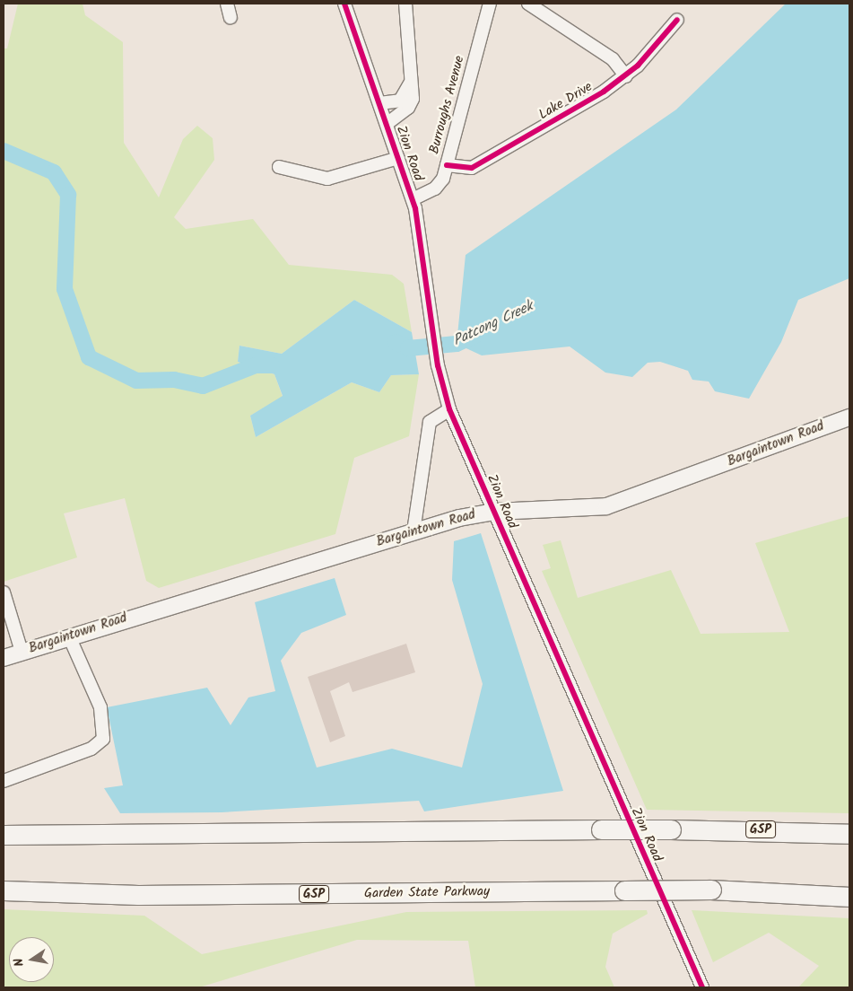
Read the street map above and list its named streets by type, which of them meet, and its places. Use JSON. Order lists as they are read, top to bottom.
{
  "streets": {
    "highway": ["GSP", "Garden State Parkway"],
    "main road": ["Bargaintown Road"],
    "street": ["Lake Drive", "Burroughs Avenue", "Zion Road"]
  },
  "crossings": [
    ["Lake Drive", "Burroughs Avenue"],
    ["Burroughs Avenue", "Zion Road"],
    ["Zion Road", "Bargaintown Road"]
  ],
  "water": ["Patcong Creek"],
  "north": "left"
}
